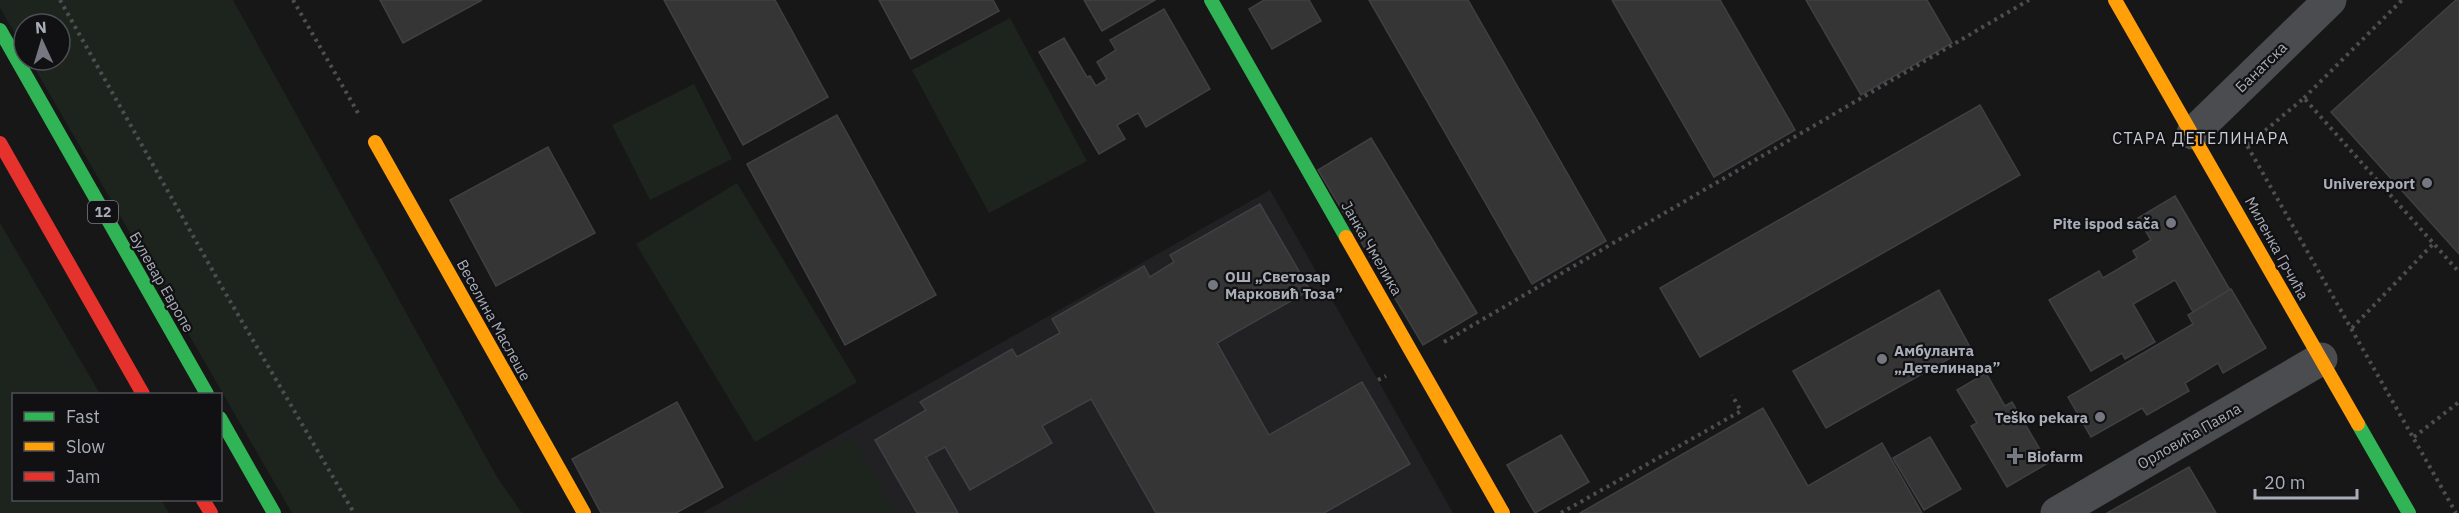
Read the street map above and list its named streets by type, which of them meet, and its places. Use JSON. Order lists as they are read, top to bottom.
{
  "streets": {
    "street": [
      "Банатска",
      "12",
      "Јанка Чмелика",
      "Миленка Грчића",
      "Булевар Европе",
      "Веселина Маслеше",
      "Орловића Павла"
    ]
  },
  "crossings": [
    ["Банатска", "Миленка Грчића"],
    ["Миленка Грчића", "Орловића Павла"]
  ],
  "districts": ["СТАРА ДЕТЕЛИНАРА"],
  "places": {
    "other": [
      "Univerexport",
      "Pite ispod sača",
      "ОШ „Светозар Марковић Тоза”",
      "Амбуланта „Детелинара”",
      "Teško pekara"
    ],
    "health": ["Biofarm"]
  },
  "legend": ["Fast", "Slow", "Jam"],
  "scale_bar": "20 m",
  "north": "top"
}
